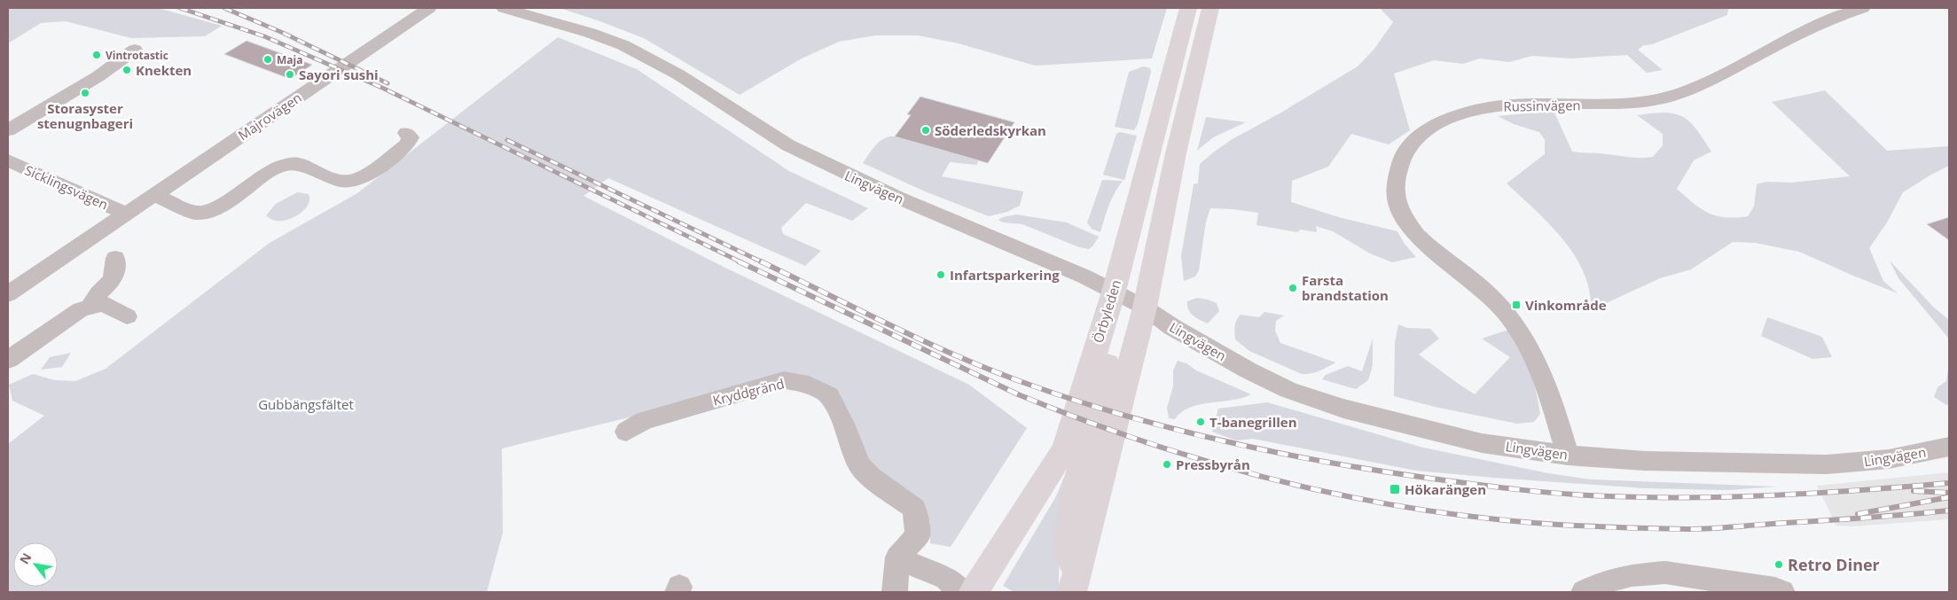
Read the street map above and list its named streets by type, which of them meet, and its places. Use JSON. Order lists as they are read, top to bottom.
{
  "streets": {
    "main road": ["Örbyleden"],
    "street": [
      "Russinvägen",
      "Majrovägen",
      "Sicklingsvägen",
      "Lingvägen",
      "Kryddgränd"
    ]
  },
  "crossings": [
    ["Russinvägen", "Lingvägen"],
    ["Majrovägen", "Sicklingsvägen"],
    ["Lingvägen", "Örbyleden"]
  ],
  "parks": ["Gubbängsfältet"],
  "places": {
    "other": [
      "Vintrotastic",
      "Maja",
      "Knekten",
      "Sayori sushi",
      "Storasyster stenugnbageri",
      "Söderledskyrkan",
      "Infartsparkering",
      "Farsta brandstation",
      "T-banegrillen",
      "Pressbyrån",
      "Retro Diner"
    ],
    "transit": ["Vinkområde", "Hökarängen"]
  },
  "north": "top left"
}
